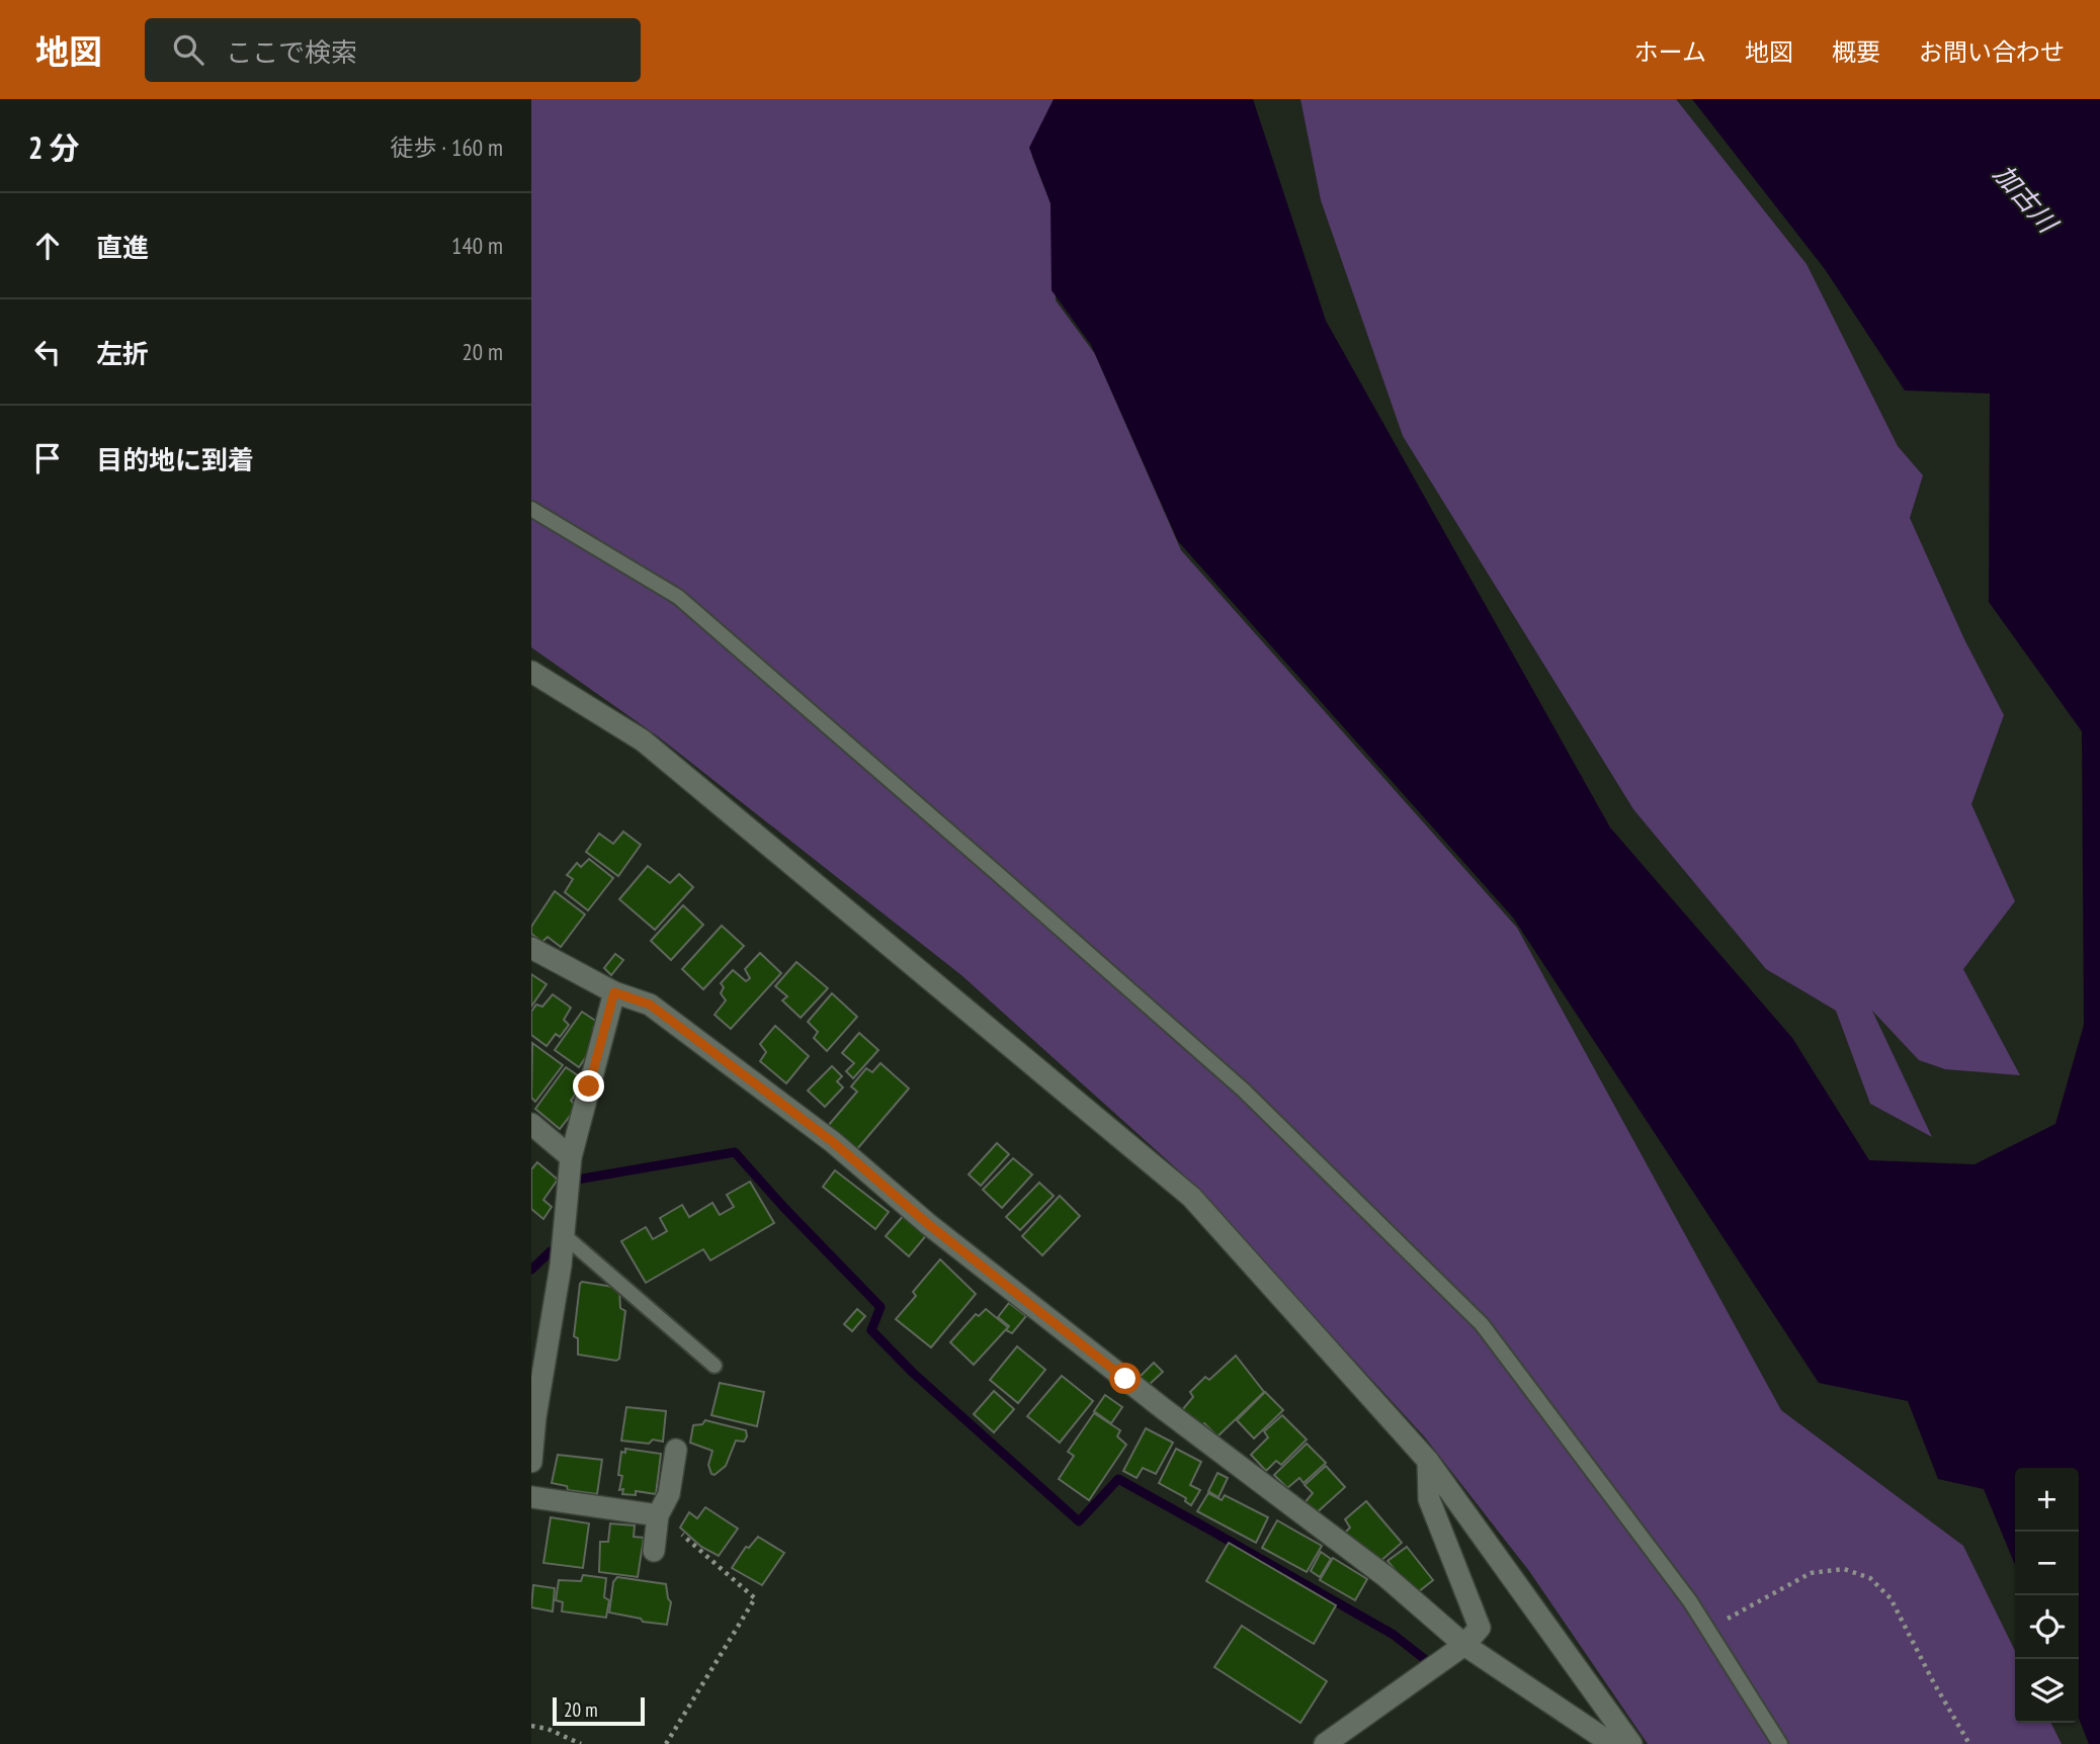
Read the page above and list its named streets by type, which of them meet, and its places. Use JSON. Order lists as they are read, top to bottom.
{
  "water": ["加古川"],
  "scale_bar": "20 m",
  "page": {
    "header": "地図",
    "search": "ここで検索",
    "nav": [
      "ホーム",
      "地図",
      "概要",
      "お問い合わせ"
    ],
    "heading": ["2 分", "徒歩 · 160 m"],
    "list": [
      ["直進", "140 m"],
      ["左折", "20 m"],
      "目的地に到着"
    ],
    "map_buttons": ["+", "−"],
    "scale": "20 m"
  }
}
